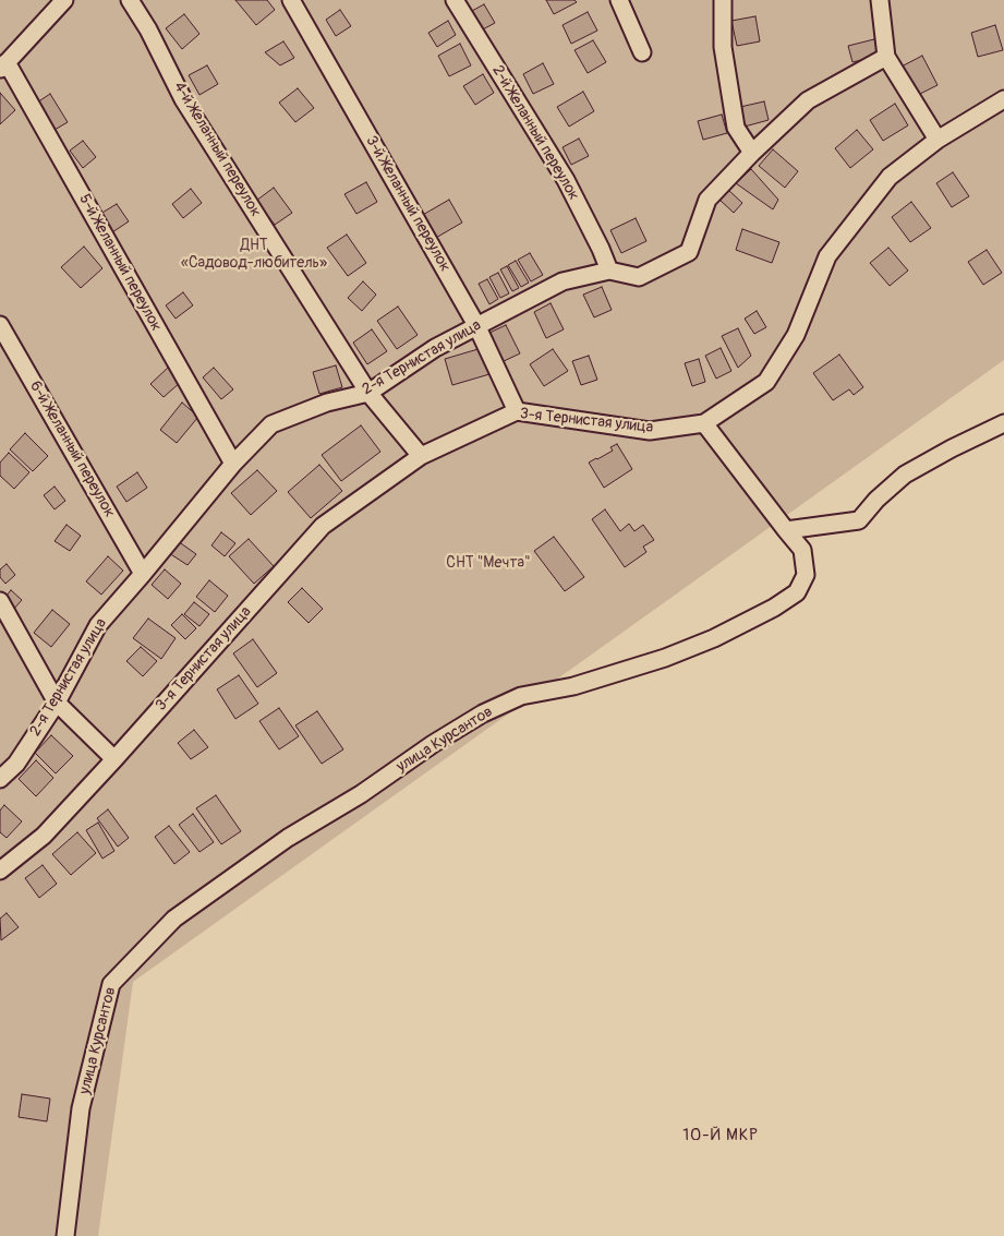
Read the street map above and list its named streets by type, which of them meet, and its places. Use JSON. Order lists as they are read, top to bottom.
{
  "streets": {
    "street": [
      "2-й Желанный переулок",
      "4-й Желанный переулок",
      "3-й Желанный переулок",
      "5-й Желанный переулок",
      "2-я Тернистая улица",
      "3-я Тернистая улица",
      "6-й Желанный переулок",
      "улица Курсантов"
    ]
  },
  "crossings": [
    ["2-й Желанный переулок", "2-я Тернистая улица"],
    ["4-й Желанный переулок", "2-я Тернистая улица"],
    ["4-й Желанный переулок", "3-я Тернистая улица"],
    ["3-й Желанный переулок", "2-я Тернистая улица"],
    ["3-й Желанный переулок", "3-я Тернистая улица"],
    ["5-й Желанный переулок", "2-я Тернистая улица"],
    ["2-я Тернистая улица", "6-й Желанный переулок"],
    ["3-я Тернистая улица", "улица Курсантов"]
  ],
  "districts": ["10-Й МКР"],
  "parks": ["ДНТ «Садовод-любитель»", "СНТ \"Мечта\""]
}
